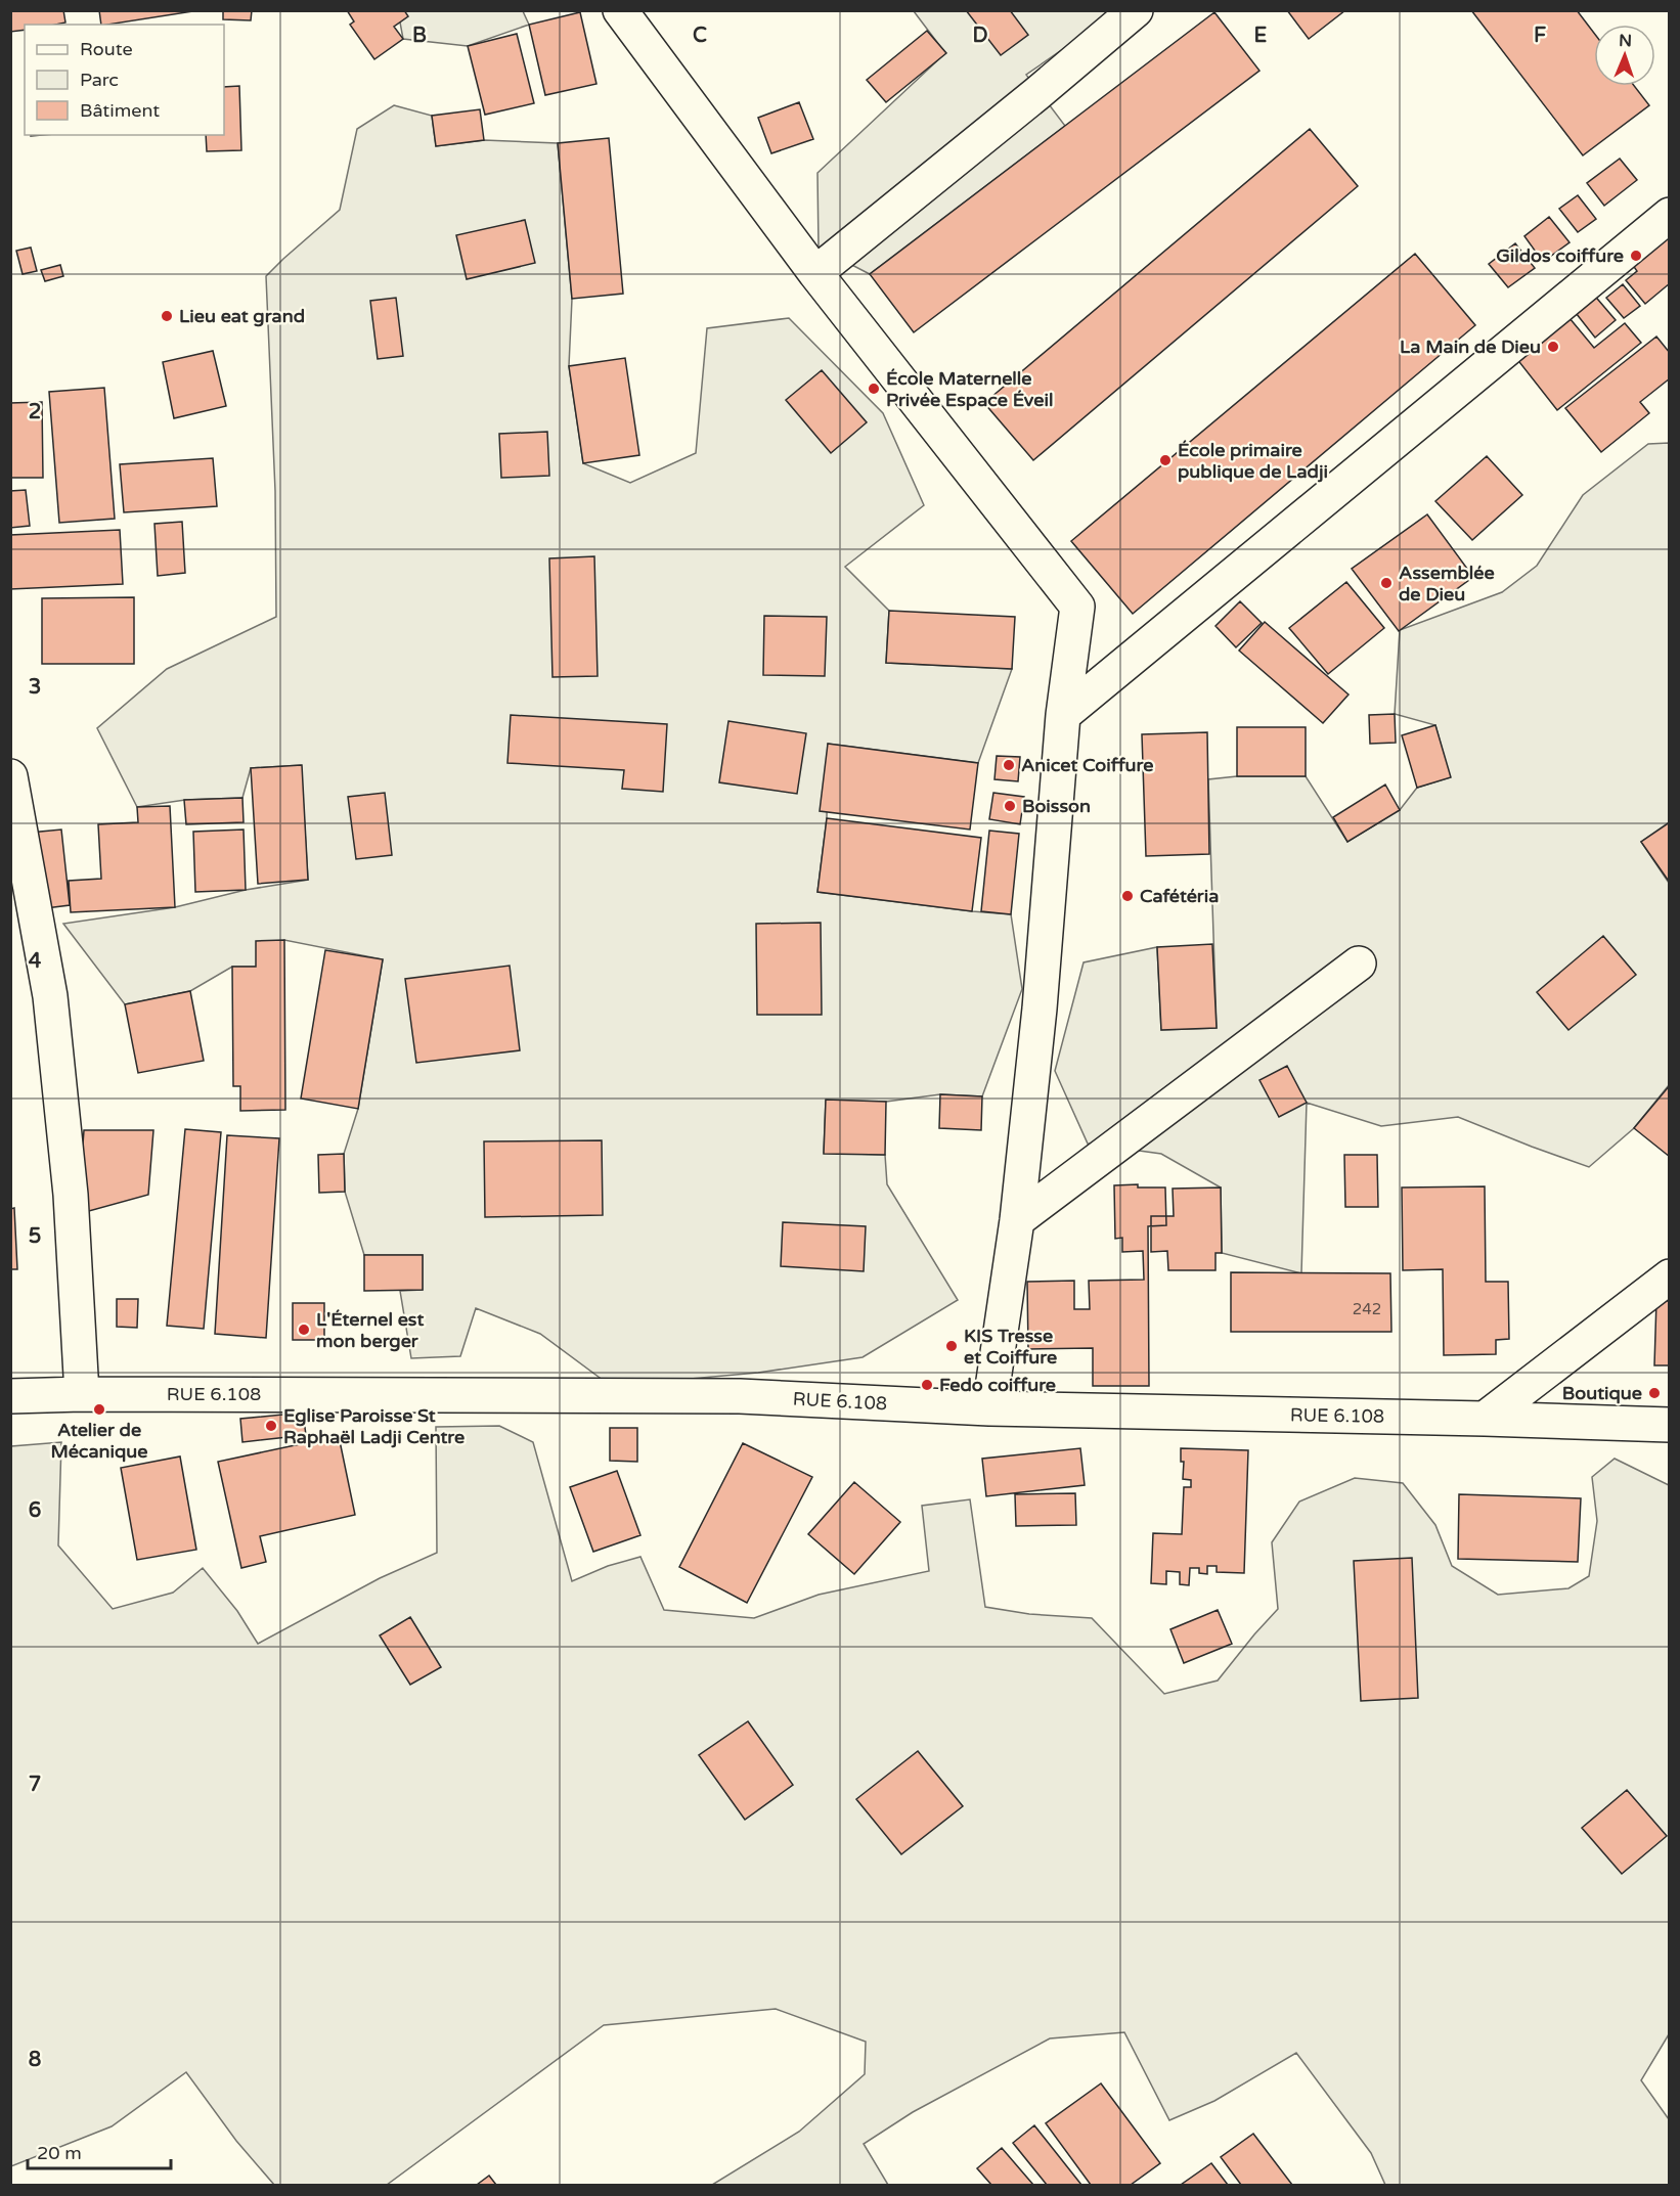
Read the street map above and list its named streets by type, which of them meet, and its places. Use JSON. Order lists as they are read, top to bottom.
{
  "streets": {
    "street": ["RUE 6.108"]
  },
  "places": [
    "Gildos coiffure",
    "Lieu eat grand",
    "La Main de Dieu",
    "École Maternelle Privée Espace Éveil",
    "École primaire publique de Ladji",
    "Assemblée de Dieu",
    "Anicet Coiffure",
    "Boisson",
    "Cafétéria",
    "L'Éternel est mon berger",
    "KIS Tresse et Coiffure",
    "Fedo coiffure",
    "Boutique",
    "Atelier de Mécanique",
    "Eglise Paroisse St Raphaël Ladji Centre"
  ],
  "house_numbers": ["242"],
  "legend": ["Route", "Parc", "Bâtiment"],
  "scale_bar": "20 m",
  "north": "top",
  "grid": {
    "columns": [
      "B",
      "C",
      "D",
      "E",
      "F"
    ],
    "rows": [
      "2",
      "3",
      "4",
      "5",
      "6",
      "7",
      "8"
    ]
  }
}
